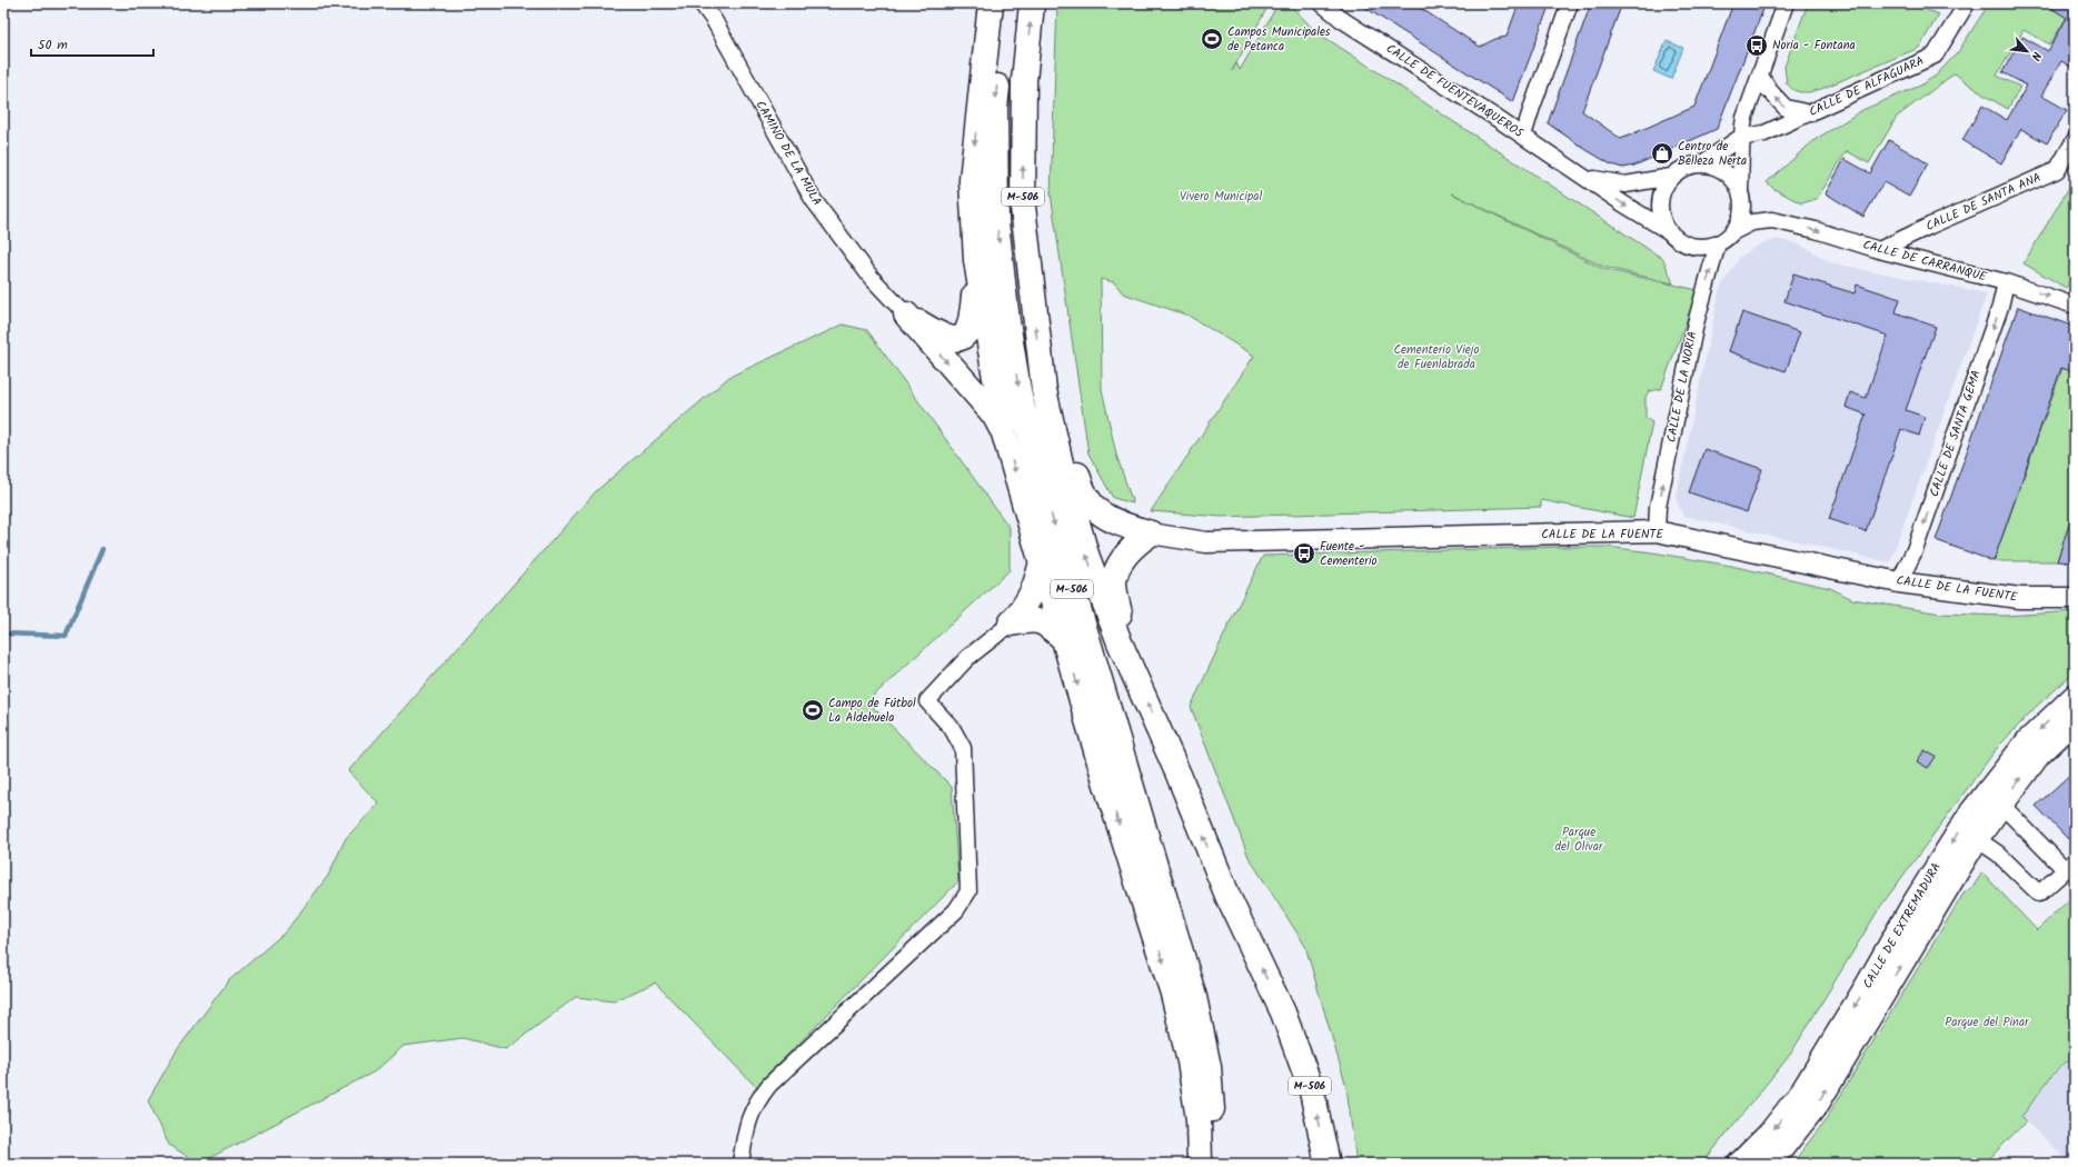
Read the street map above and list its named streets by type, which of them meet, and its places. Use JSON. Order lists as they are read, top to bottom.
{
  "streets": {
    "highway": ["M-506"],
    "main road": ["CALLE DE EXTREMADURA"],
    "street": [
      "CALLE DE ALFAGUARA",
      "CALLE DE FUENTEVAQUEROS",
      "CAMINO DE LA MULA",
      "CALLE DE SANTA ANA",
      "CALLE DE CARRANQUE",
      "CALLE DE LA NORIA",
      "CALLE DE SANTA GEMA",
      "CALLE DE LA FUENTE"
    ]
  },
  "crossings": [
    ["CALLE DE FUENTEVAQUEROS", "CALLE DE CARRANQUE"],
    ["CALLE DE FUENTEVAQUEROS", "CALLE DE LA NORIA"],
    ["CALLE DE SANTA ANA", "CALLE DE CARRANQUE"],
    ["CALLE DE CARRANQUE", "CALLE DE LA NORIA"],
    ["CALLE DE CARRANQUE", "CALLE DE SANTA GEMA"],
    ["CALLE DE LA NORIA", "CALLE DE LA FUENTE"],
    ["CALLE DE SANTA GEMA", "CALLE DE LA FUENTE"]
  ],
  "one_way": ["CALLE DE CARRANQUE", "CALLE DE LA NORIA", "CALLE DE SANTA GEMA"],
  "parks": [
    "Vivero Municipal",
    "Cementerio Viejo de Fuenlabrada",
    "Parque del Olivar",
    "Parque del Pinar"
  ],
  "places": {
    "sports": ["Campos Municipales de Petanca", "Campo de Fútbol La Aldehuela"],
    "bus stop": ["Noria - Fontana", "Fuente - Cementerio"],
    "shop": ["Centro de Belleza Nerta"]
  },
  "scale_bar": "50 m",
  "north": "bottom right"
}
